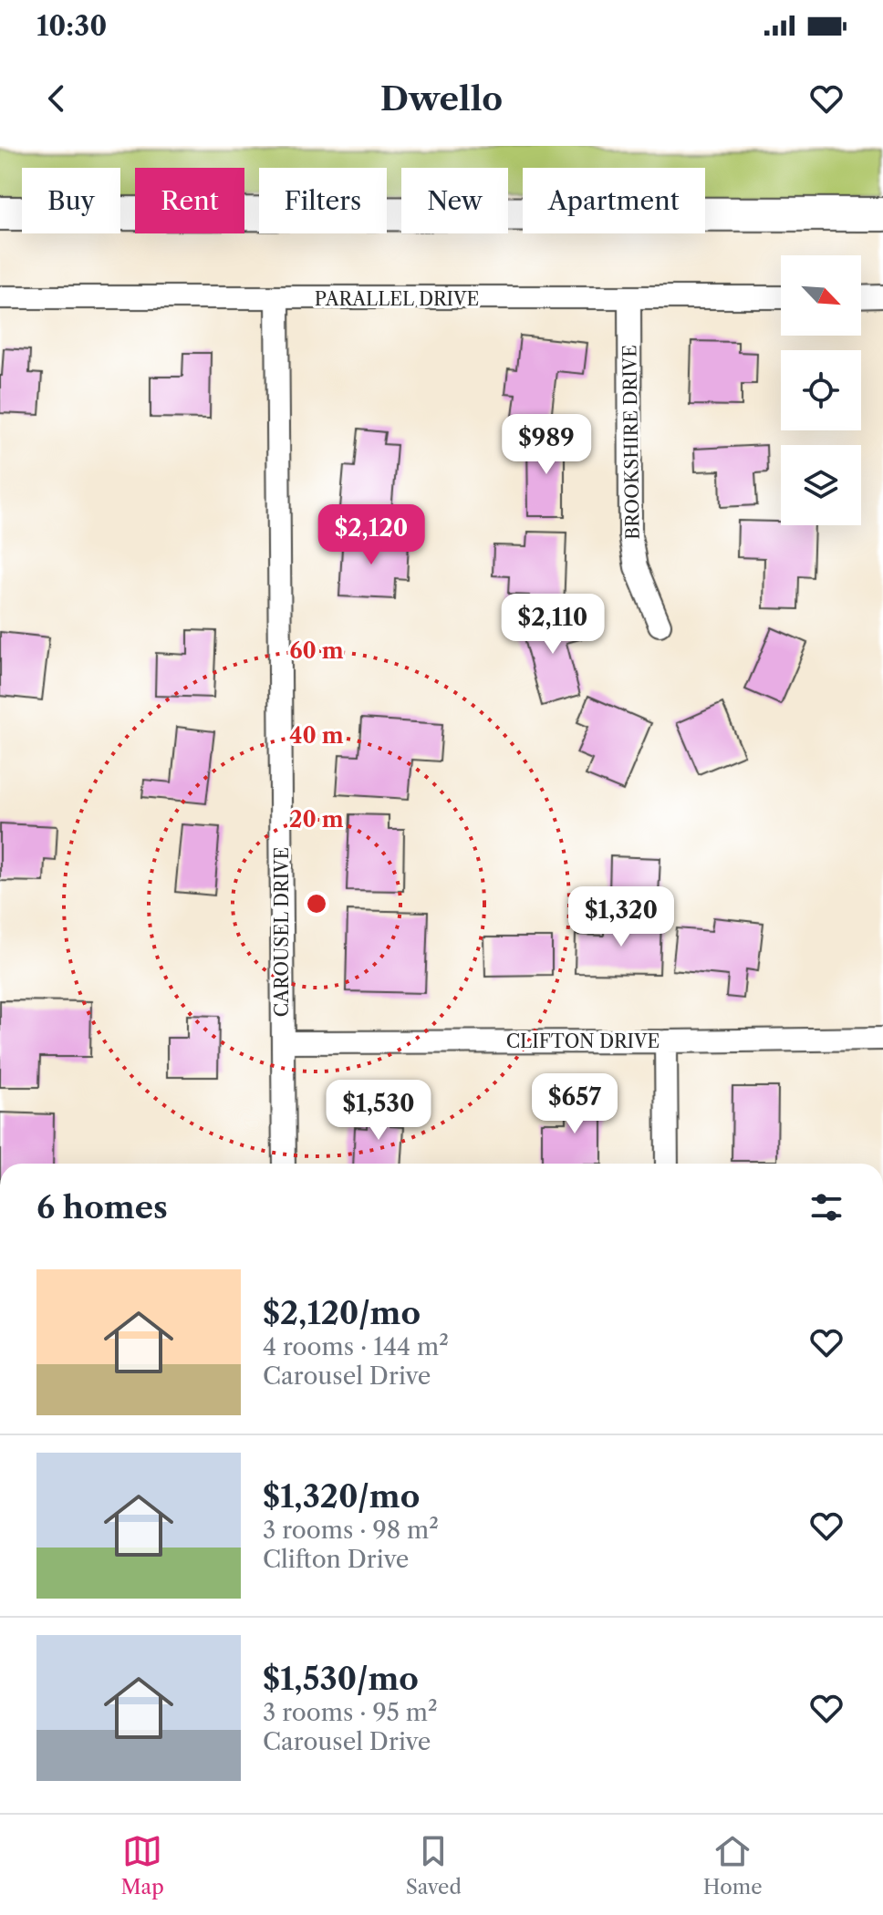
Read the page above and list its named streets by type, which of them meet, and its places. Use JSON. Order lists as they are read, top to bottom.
{
  "streets": {
    "street": [
      "PARALLEL DRIVE",
      "BROOKSHIRE DRIVE",
      "CAROUSEL DRIVE",
      "CLIFTON DRIVE"
    ]
  },
  "crossings": [
    ["PARALLEL DRIVE", "BROOKSHIRE DRIVE"],
    ["PARALLEL DRIVE", "CAROUSEL DRIVE"],
    ["CAROUSEL DRIVE", "CLIFTON DRIVE"]
  ],
  "north": "bottom right",
  "page": {
    "status": "10:30",
    "header": "Dwello",
    "chip": [
      "Buy",
      "Rent",
      "Filters",
      "New",
      "Apartment"
    ],
    "price": [
      "$989",
      "$2,120",
      "$2,110",
      "$1,320",
      "$657",
      "$1,530"
    ],
    "heading": "6 homes",
    "list": [
      {
        "name": "$2,120/mo",
        "note": "4 rooms · 144 m² · Carousel Drive"
      },
      {
        "name": "$1,320/mo",
        "note": "3 rooms · 98 m² · Clifton Drive"
      },
      {
        "name": "$1,530/mo",
        "note": "3 rooms · 95 m² · Carousel Drive"
      }
    ],
    "tabs": ["Map", "Saved", "Home"]
  },
  "rings": ["60 m", "40 m", "20 m"]
}
